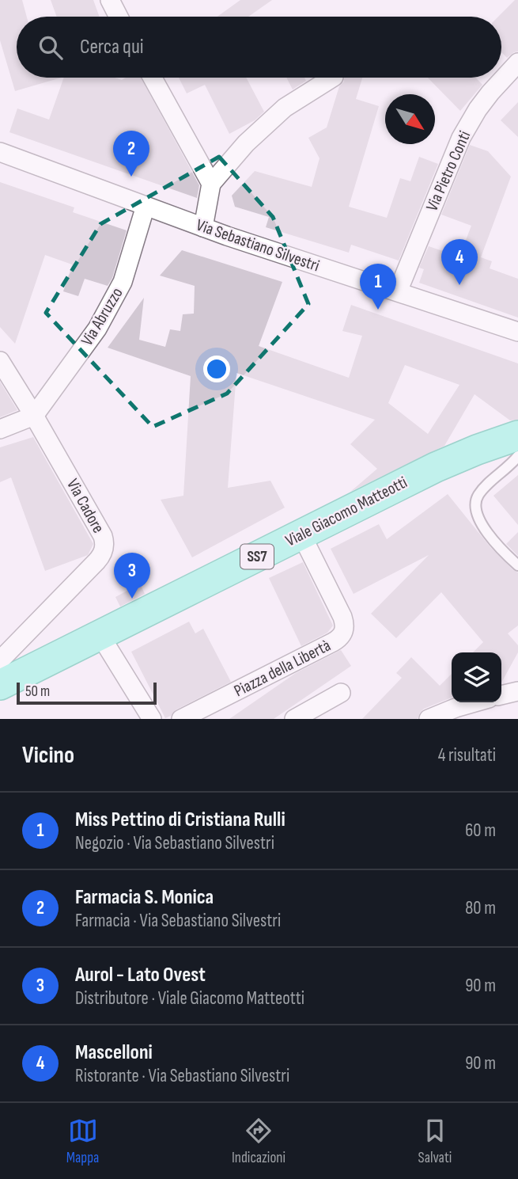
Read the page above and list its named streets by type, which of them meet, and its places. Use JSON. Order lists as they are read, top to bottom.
{
  "streets": {
    "main road": ["Viale Giacomo Matteotti", "SS7"],
    "street": [
      "Via Pietro Conti",
      "Via Sebastiano Silvestri",
      "Via Abruzzo",
      "Via Cadore",
      "Piazza della Libertà"
    ]
  },
  "crossings": [
    ["Via Pietro Conti", "Via Sebastiano Silvestri"],
    ["Via Sebastiano Silvestri", "Via Abruzzo"],
    ["Via Abruzzo", "Via Cadore"],
    ["Viale Giacomo Matteotti", "Piazza della Libertà"]
  ],
  "scale_bar": "50 m",
  "north": "bottom right",
  "page": {
    "search": "Cerca qui",
    "pins": [
      "2",
      "4",
      "1",
      "3"
    ],
    "scale": "50 m",
    "heading": ["Vicino", "4 risultati"],
    "list": [
      {
        "mark": "1",
        "name": "Miss Pettino di Cristiana Rulli",
        "note": "Negozio · Via Sebastiano Silvestri",
        "value": "60 m"
      },
      {
        "mark": "2",
        "name": "Farmacia S. Monica",
        "note": "Farmacia · Via Sebastiano Silvestri",
        "value": "80 m"
      },
      {
        "mark": "3",
        "name": "Aurol - Lato Ovest",
        "note": "Distributore · Viale Giacomo Matteotti",
        "value": "90 m"
      },
      {
        "mark": "4",
        "name": "Mascelloni",
        "note": "Ristorante · Via Sebastiano Silvestri",
        "value": "90 m"
      }
    ],
    "nav": ["Mappa", "Indicazioni", "Salvati"]
  }
}
